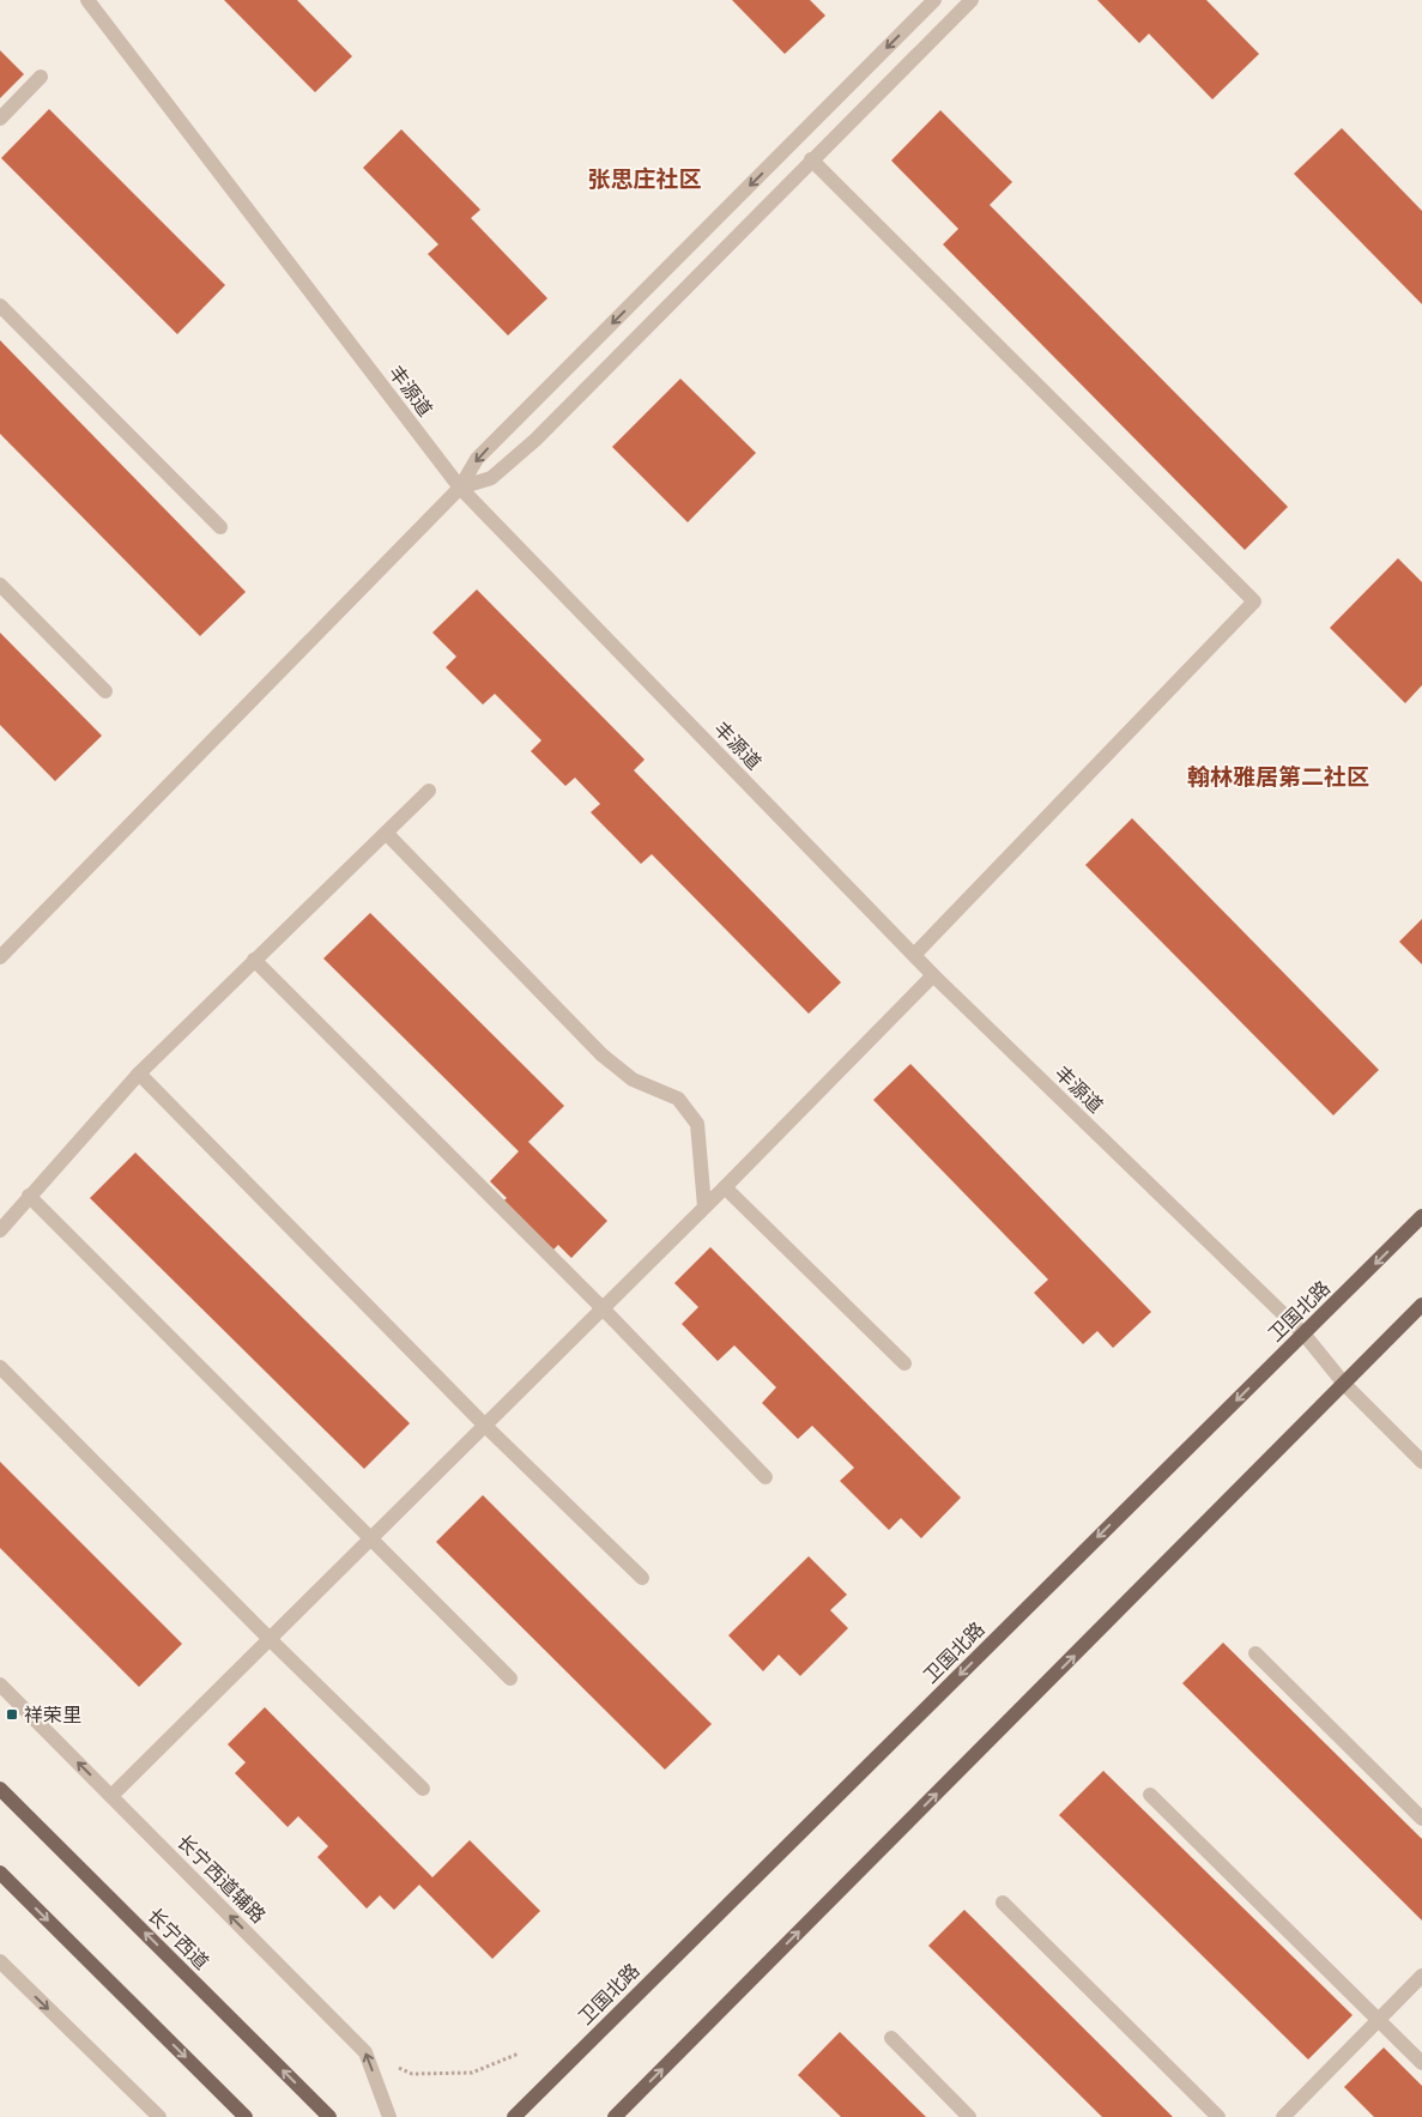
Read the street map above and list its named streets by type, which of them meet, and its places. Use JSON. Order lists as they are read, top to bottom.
{
  "streets": {
    "main road": ["卫国北路", "长宁西道"],
    "street": ["丰源道", "长宁西道辅路"]
  },
  "crossings": [
    ["丰源道", "卫国北路"]
  ],
  "one_way": ["长宁西道辅路"],
  "districts": ["张思庄社区", "翰林雅居第二社区"],
  "places": {
    "transit": ["祥荣里"]
  }
}
